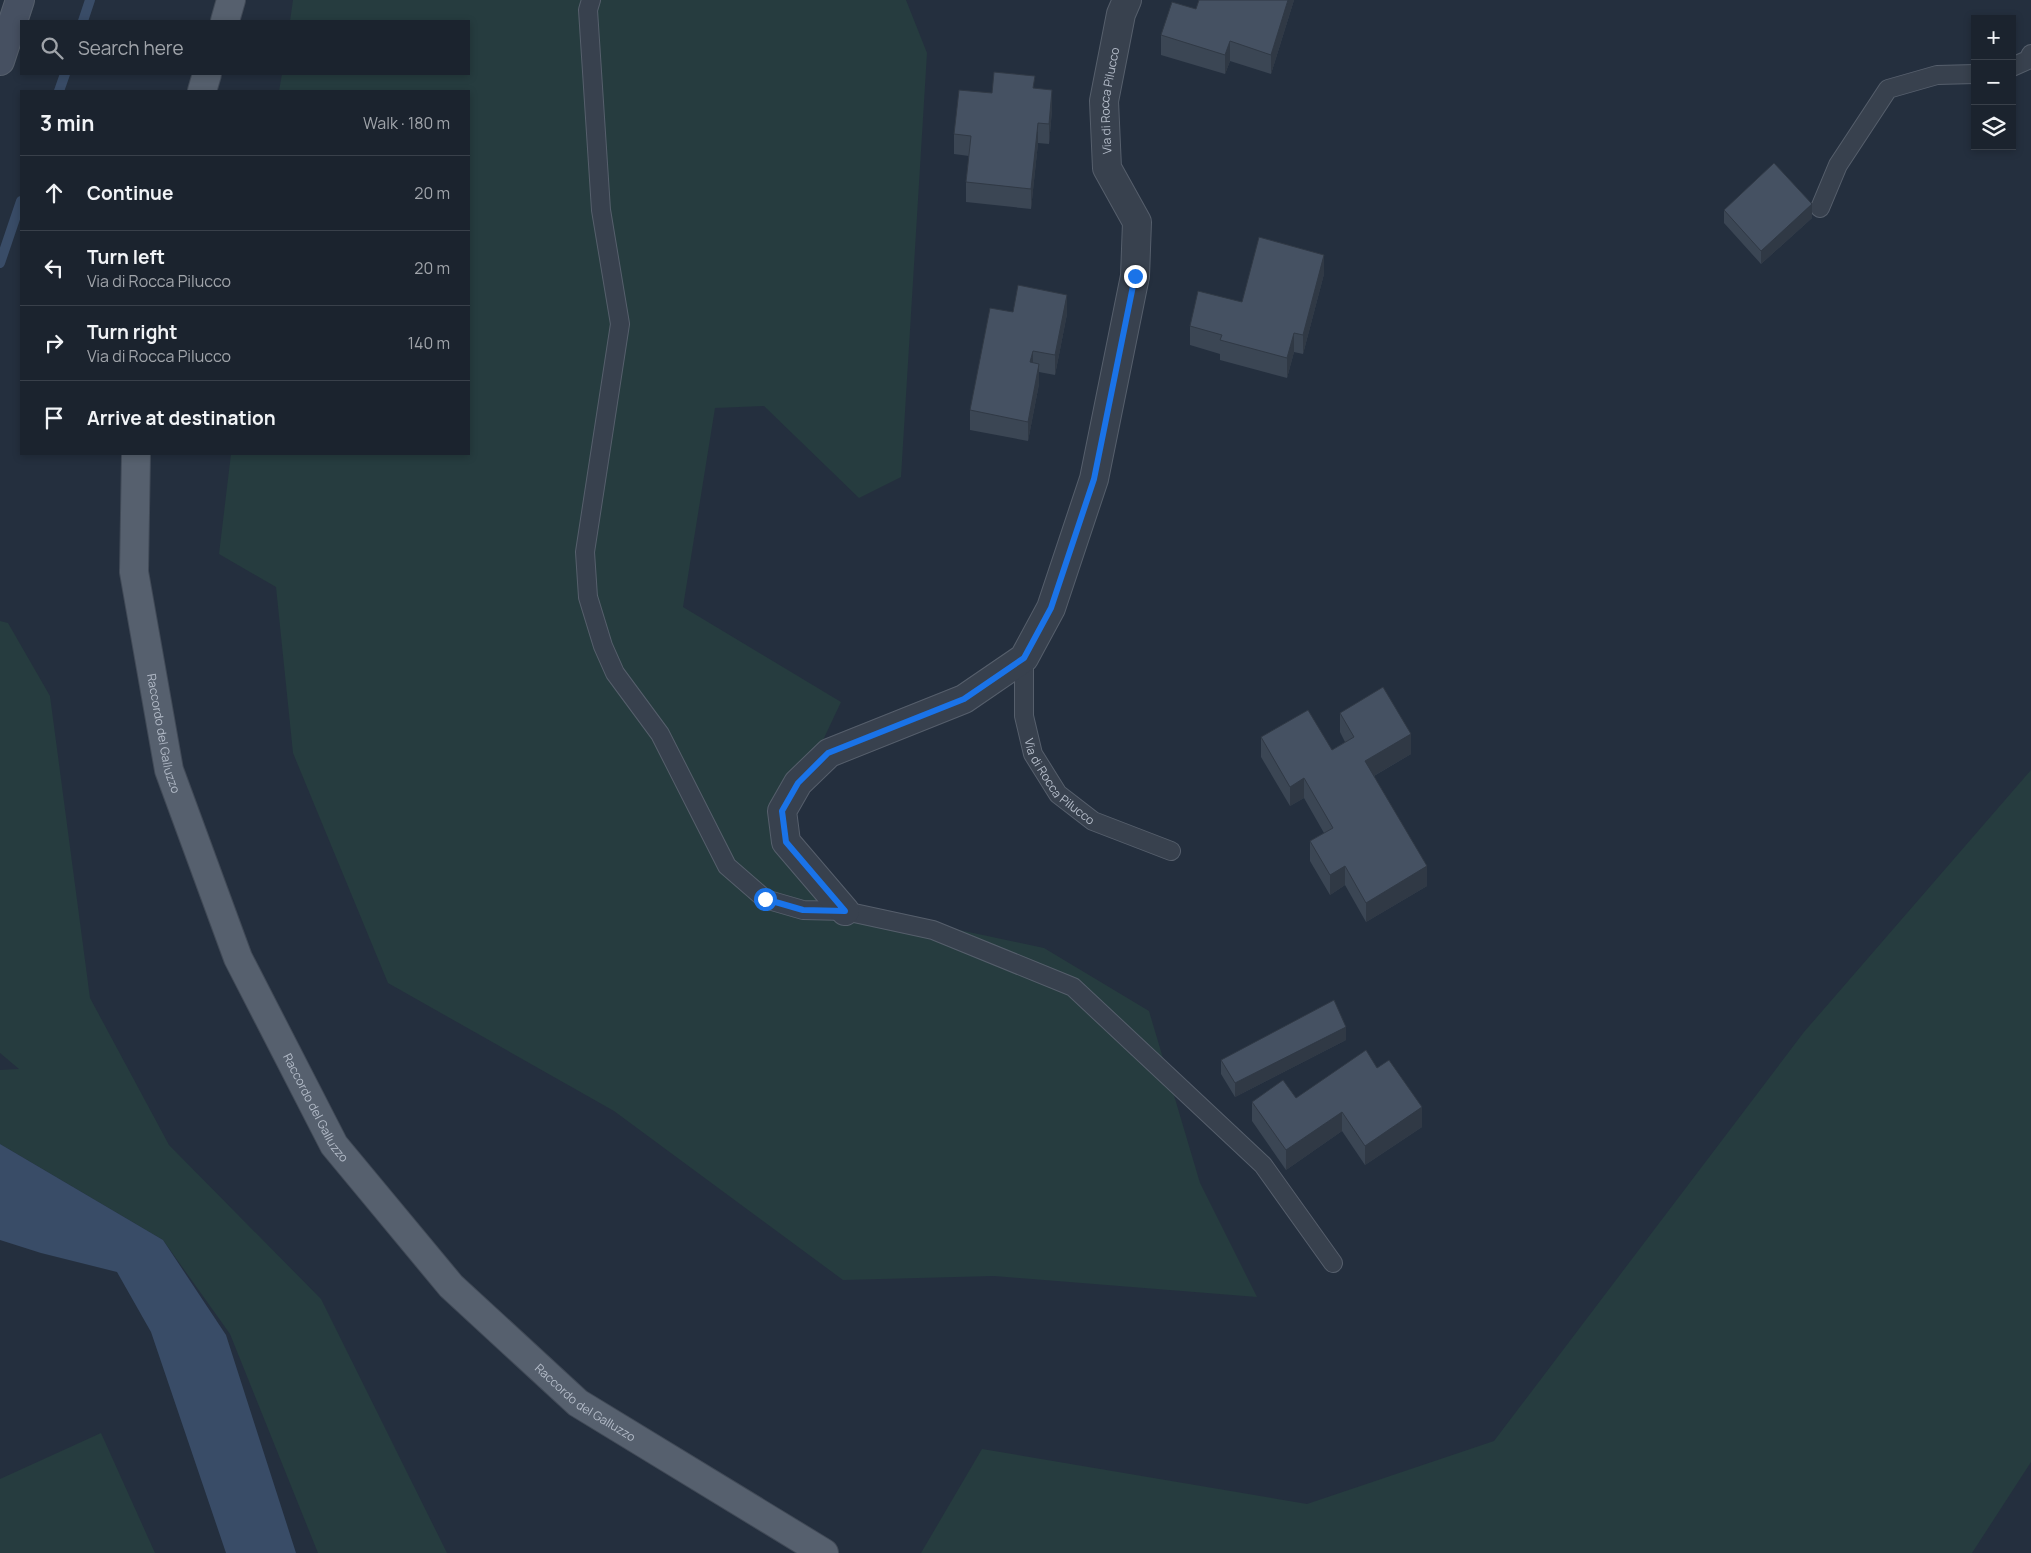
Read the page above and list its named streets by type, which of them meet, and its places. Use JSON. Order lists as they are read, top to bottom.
{
  "streets": {
    "main road": ["Raccordo del Galluzzo"],
    "street": ["Via di Rocca Pilucco"]
  },
  "page": {
    "map_buttons": ["+", "−"],
    "search": "Search here",
    "heading": ["3 min", "Walk · 180 m"],
    "list": [
      ["Continue", "20 m"],
      ["Turn left", "Via di Rocca Pilucco", "20 m"],
      ["Turn right", "Via di Rocca Pilucco", "140 m"],
      "Arrive at destination"
    ]
  }
}
